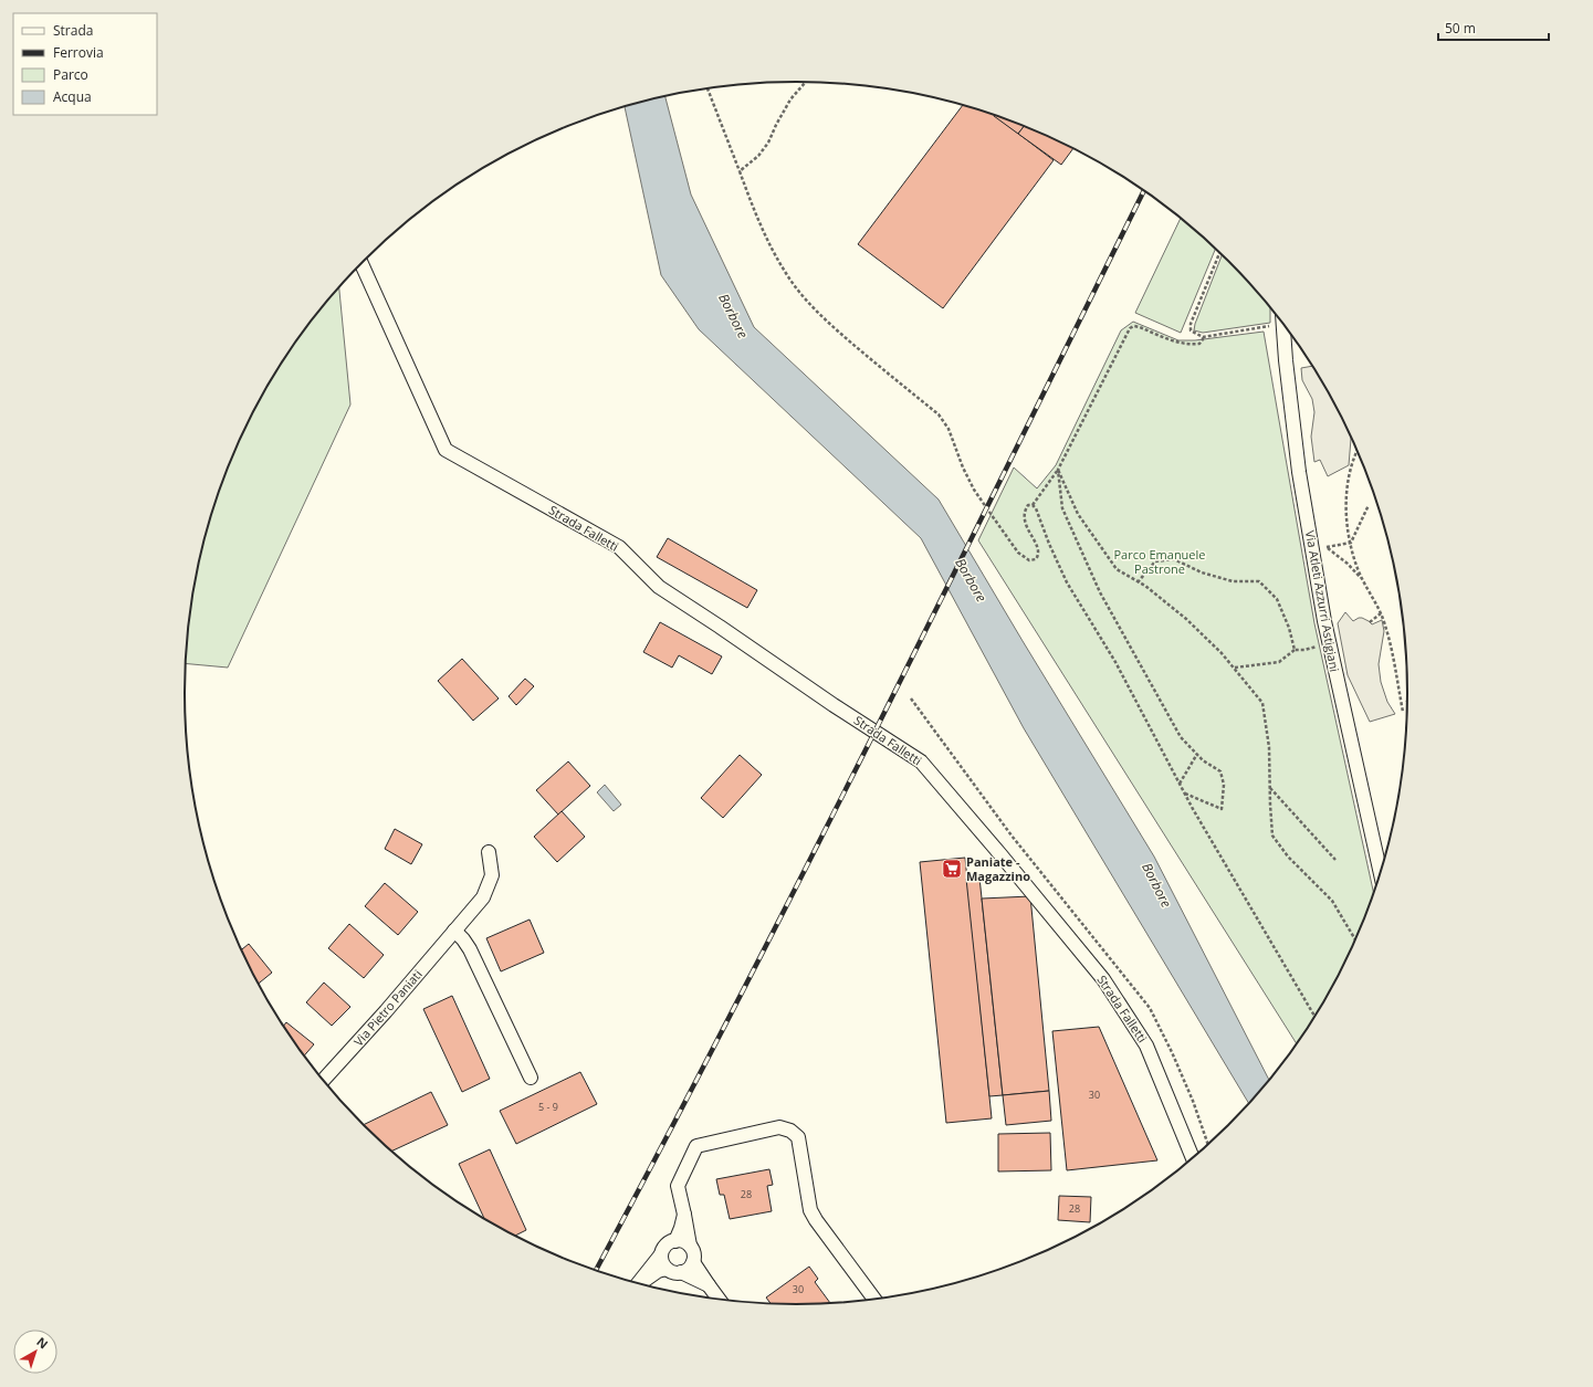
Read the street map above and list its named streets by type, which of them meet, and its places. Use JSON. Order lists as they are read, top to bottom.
{
  "streets": {
    "street": ["Strada Falletti", "Via Atleti Azzurri Astigiani", "Via Pietro Paniati"]
  },
  "water": ["Borbore"],
  "parks": ["Parco Emanuele Pastrone"],
  "places": {
    "supermarket": ["Paniate - Magazzino"]
  },
  "house_numbers": [
    "30",
    "5 - 9",
    "28",
    "28",
    "30"
  ],
  "legend": [
    "Strada",
    "Ferrovia",
    "Parco",
    "Acqua"
  ],
  "scale_bar": "50 m",
  "north": "top right"
}
